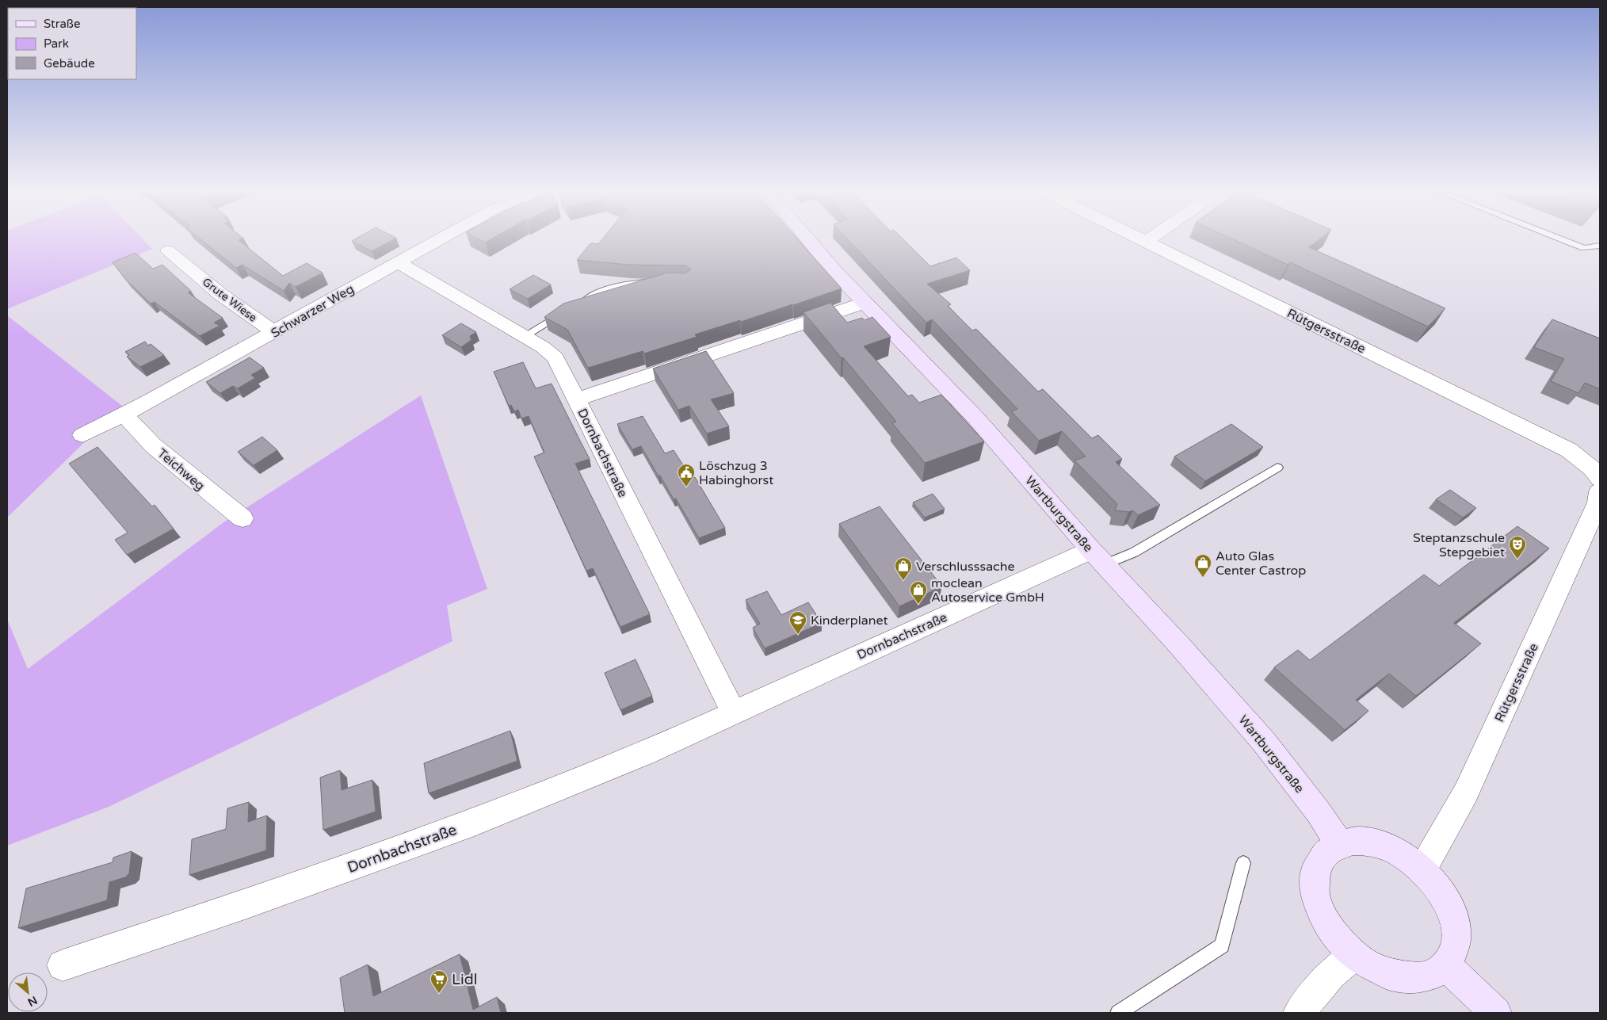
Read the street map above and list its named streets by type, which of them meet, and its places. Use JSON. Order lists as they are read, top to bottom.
{
  "streets": {
    "main road": ["Wartburgstraße"],
    "street": [
      "Grute Wiese",
      "Schwarzer Weg",
      "Rütgersstraße",
      "Dornbachstraße",
      "Teichweg"
    ]
  },
  "crossings": [
    ["Grute Wiese", "Schwarzer Weg"],
    ["Schwarzer Weg", "Dornbachstraße"],
    ["Schwarzer Weg", "Teichweg"],
    ["Rütgersstraße", "Wartburgstraße"],
    ["Dornbachstraße", "Wartburgstraße"]
  ],
  "places": {
    "public building": ["Löschzug 3 Habinghorst"],
    "theatre": ["Steptanzschule Stepgebiet"],
    "shop": ["Auto Glas Center Castrop", "Verschlusssache", "moclean Autoservice GmbH"],
    "school or university": ["Kinderplanet"],
    "supermarket": ["Lidl"]
  },
  "legend": ["Straße", "Park", "Gebäude"],
  "north": "bottom right"
}
